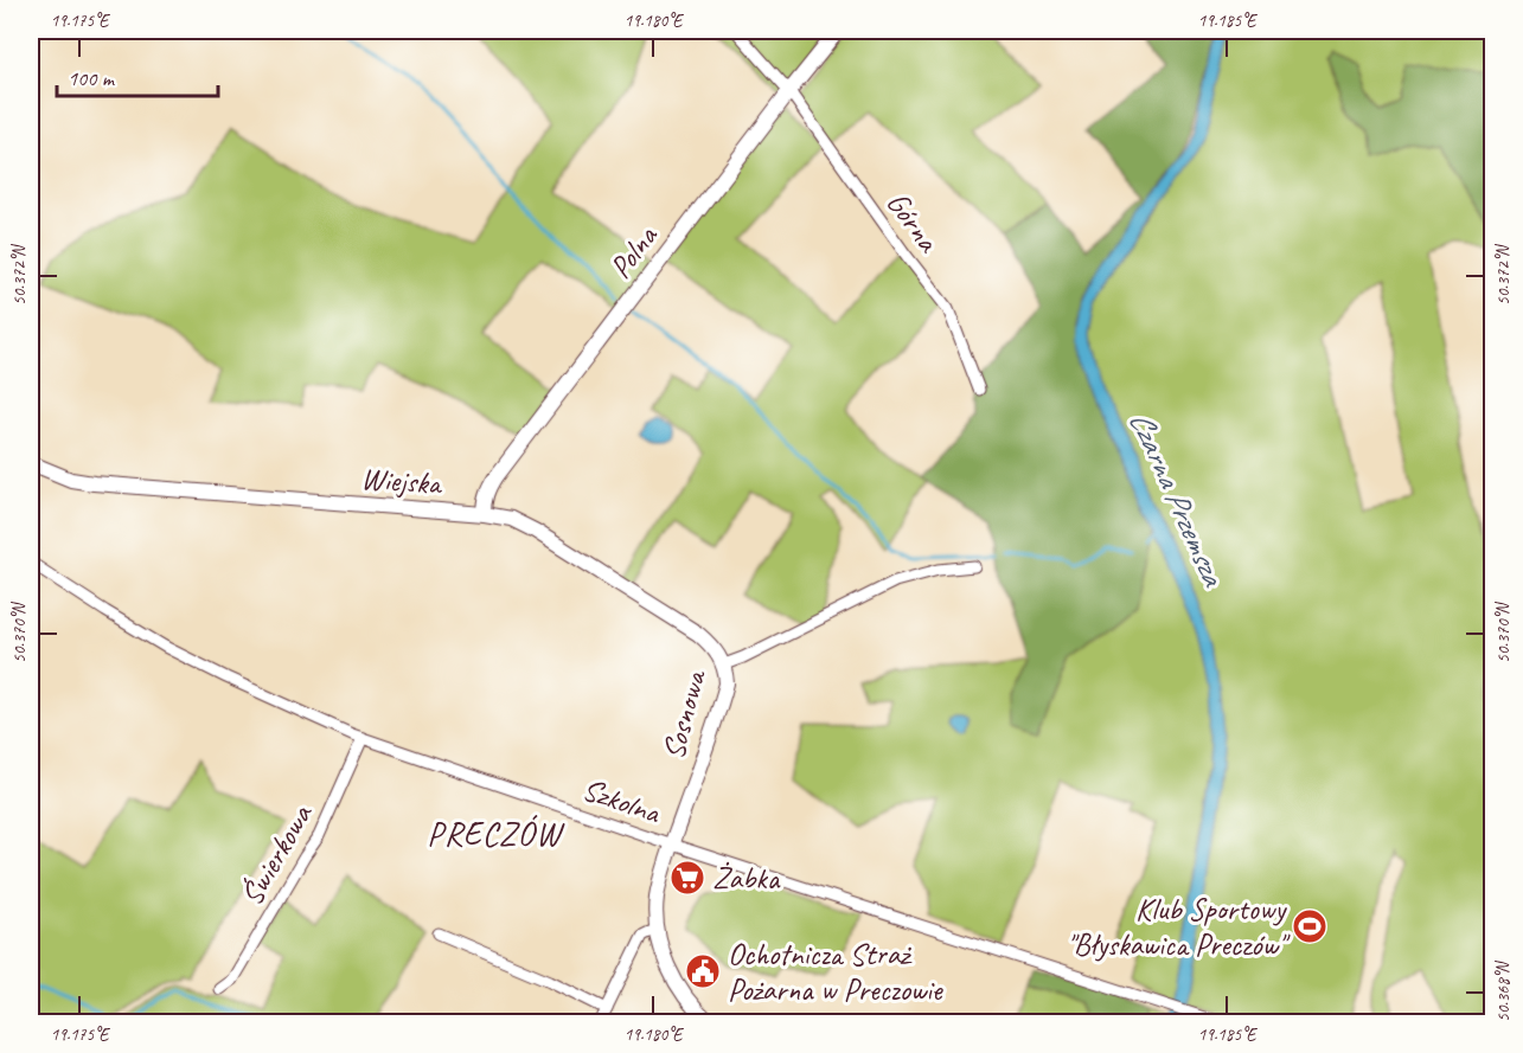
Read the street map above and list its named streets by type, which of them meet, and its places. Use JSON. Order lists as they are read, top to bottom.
{
  "streets": {
    "street": [
      "Górna",
      "Polna",
      "Wiejska",
      "Sosnowa",
      "Szkolna",
      "Świerkowa"
    ]
  },
  "crossings": [
    ["Górna", "Polna"],
    ["Polna", "Wiejska"],
    ["Wiejska", "Sosnowa"],
    ["Sosnowa", "Szkolna"],
    ["Szkolna", "Świerkowa"]
  ],
  "districts": ["PRECZÓW"],
  "water": ["Czarna Przemsza"],
  "places": {
    "supermarket": ["Żabka"],
    "sports": ["Klub Sportowy \"Błyskawica Preczów\""],
    "public building": ["Ochotnicza Straż Pożarna w Preczowie"]
  },
  "scale_bar": "100 m",
  "coordinates": [
    "19.175°E",
    "19.180°E",
    "19.185°E",
    "50.372°N",
    "50.370°N",
    "50.368°N"
  ]
}
